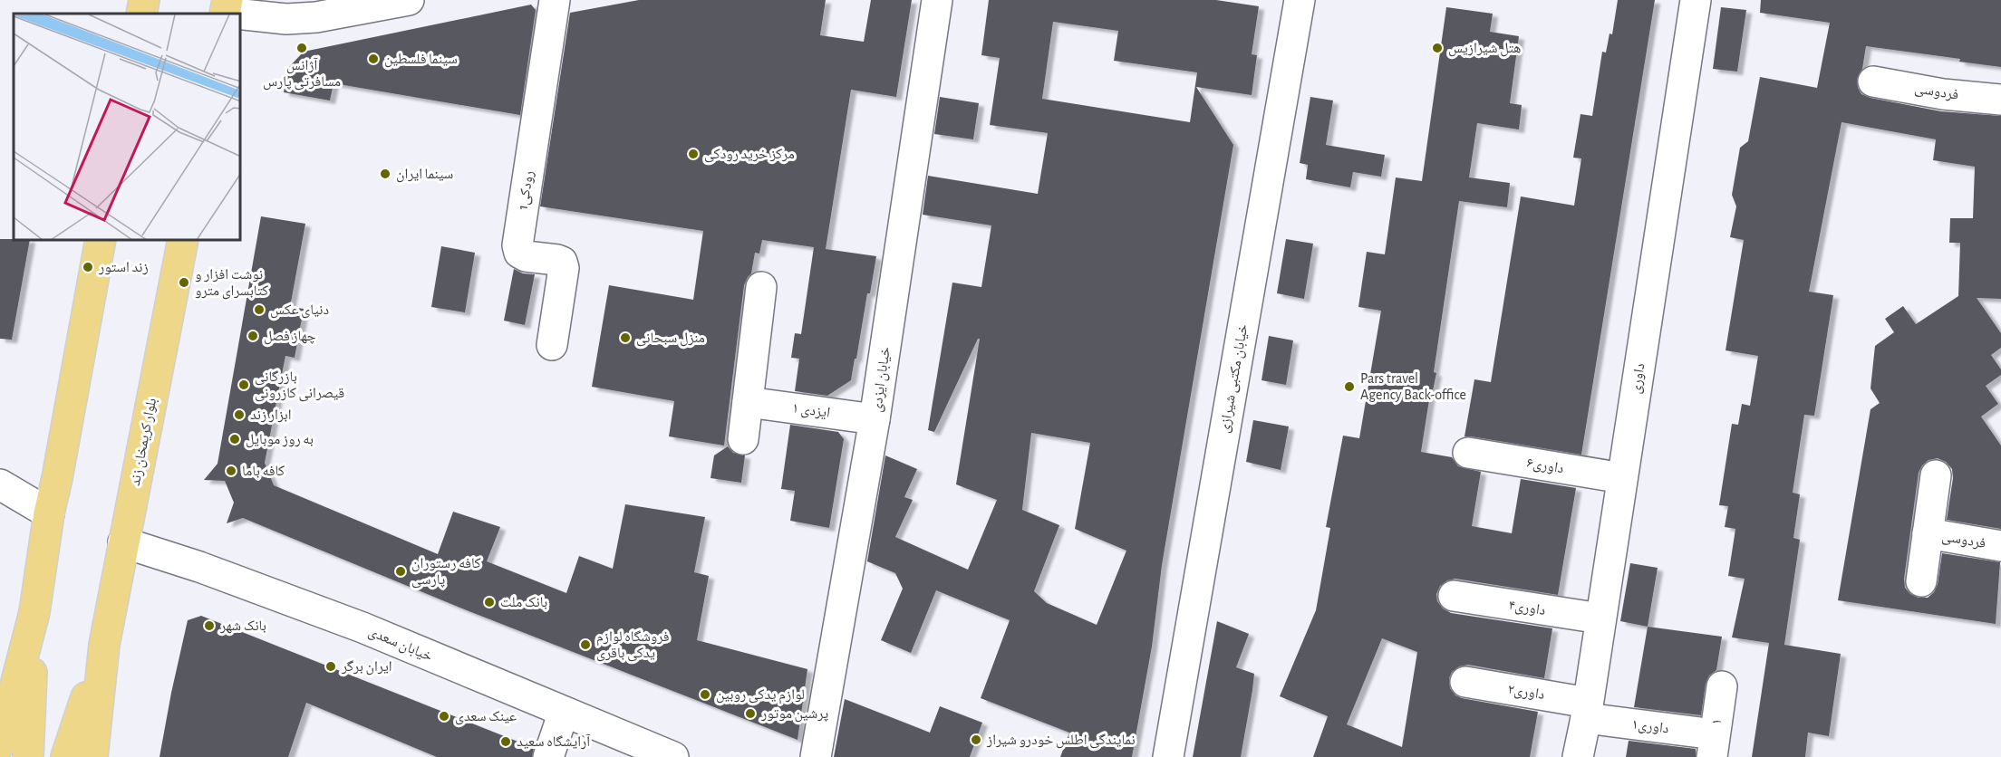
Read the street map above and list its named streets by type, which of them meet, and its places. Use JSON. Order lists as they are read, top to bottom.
{
  "streets": {
    "main road": ["بلوار کریمخان زند"],
    "street": [
      "فردوسی",
      "1رودکی",
      "خیابان مکتبی شیرازی",
      "داوری",
      "خیابان ایزدی",
      "ایزدی ۱",
      "داوری۶",
      "داوری۴",
      "خیابان سعدی",
      "داوری۲",
      "۱",
      "داوری۱"
    ]
  },
  "crossings": [
    ["داوری", "داوری۶"],
    ["داوری", "داوری۴"],
    ["داوری", "داوری۲"],
    ["داوری", "داوری۱"],
    ["خیابان ایزدی", "ایزدی ۱"],
    ["بلوار کریمخان زند", "خیابان سعدی"],
    ["داوری۲", "داوری۱"],
    ["۱", "داوری۱"]
  ],
  "places": [
    "آژانس مسافرتی پارس",
    "هتل شیرازیس",
    "سینما فلسطین",
    "مرکز خرید رودکی",
    "سینما ایران",
    "زند استور",
    "نوشت افزار و کتابسرای مترو",
    "دنیای عکس",
    "چهاز فصل",
    "منزل سبحانی",
    "بازرگانی قیصرانی کازرونی",
    "Pars travel Agency Back-office",
    "ابزار زند",
    "به روز موبایل",
    "کافه باما",
    "کافه رستوران پارسی",
    "بانک ملت",
    "بانک شهر",
    "فروشگاه لوازم یدکی باقری",
    "ایران برگر",
    "لوازم یدکی روبین",
    "پرشین موتور",
    "عینک سعدی",
    "نمایندگی اطلس خودرو شیراز",
    "آرایشگاه سعید"
  ]
}
